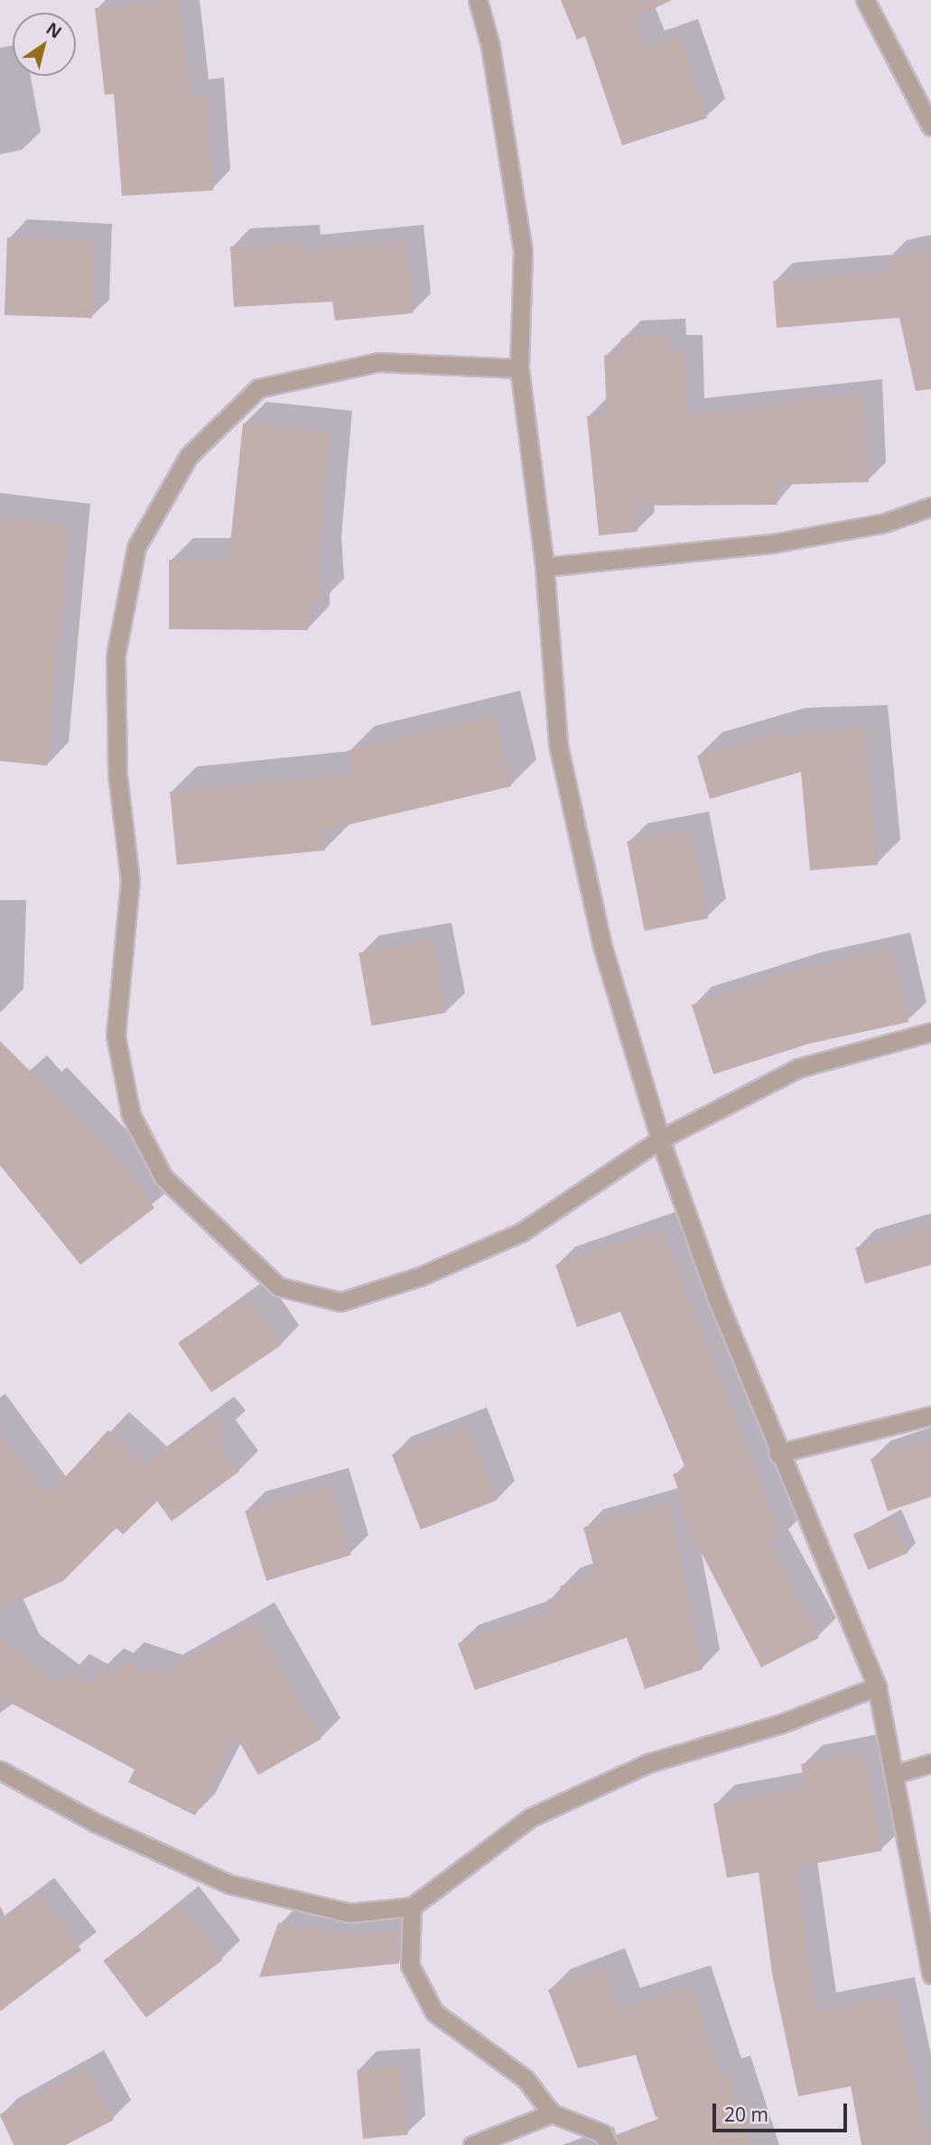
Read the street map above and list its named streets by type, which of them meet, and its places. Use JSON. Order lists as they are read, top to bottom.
{
  "scale_bar": "20 m",
  "north": "top right"
}
